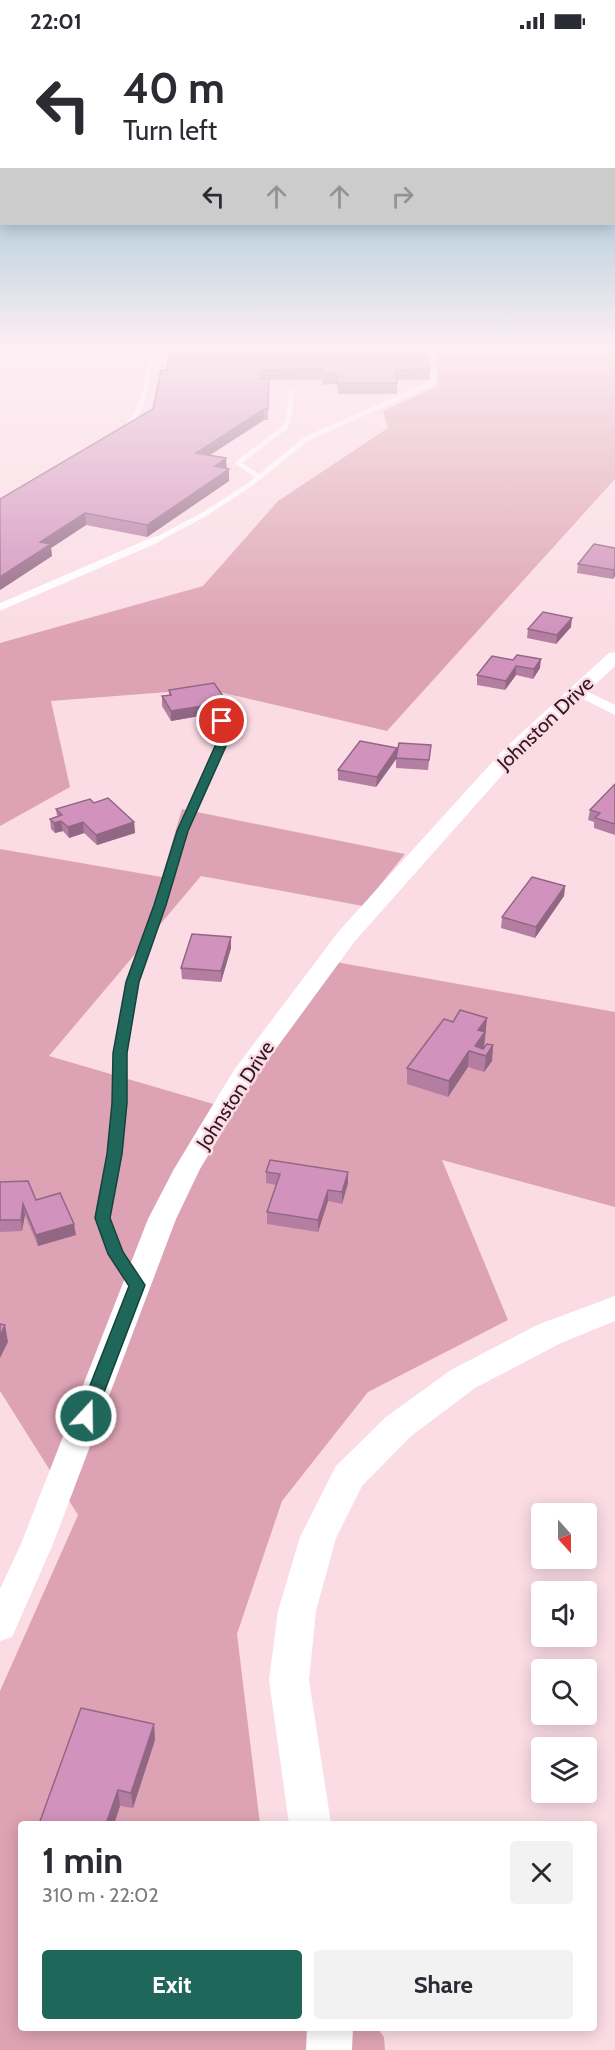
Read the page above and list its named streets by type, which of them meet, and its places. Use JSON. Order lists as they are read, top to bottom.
{
  "streets": {
    "street": ["Johnston Drive"]
  },
  "north": "bottom",
  "page": {
    "status": "22:01",
    "turn": ["40 m", "Turn left"],
    "heading": ["1 min", "310 m · 22:02"],
    "buttons": ["Exit", "Share"]
  }
}
